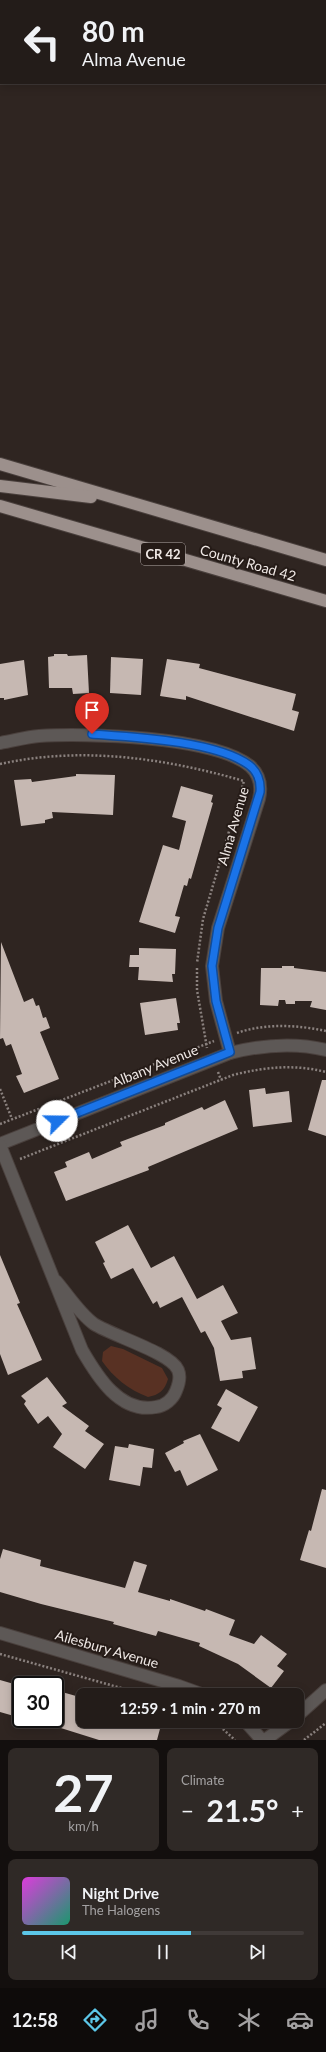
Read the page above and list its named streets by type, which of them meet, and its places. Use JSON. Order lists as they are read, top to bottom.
{
  "streets": {
    "highway": ["CR 42", "County Road 42"],
    "street": ["Alma Avenue", "Albany Avenue", "Ailesbury Avenue"]
  },
  "crossings": [
    ["Alma Avenue", "Albany Avenue"]
  ],
  "page": {
    "turn": ["80 m", "Alma Avenue"],
    "limit": "30",
    "trip": "12:59 · 1 min · 270 m",
    "tile": [
      ["27", "km/h"],
      "Climate"
    ],
    "heat": ["−", "21.5°", "+"],
    "song": ["Night Drive", "The Halogens"],
    "tabs": "12:58"
  }
}
